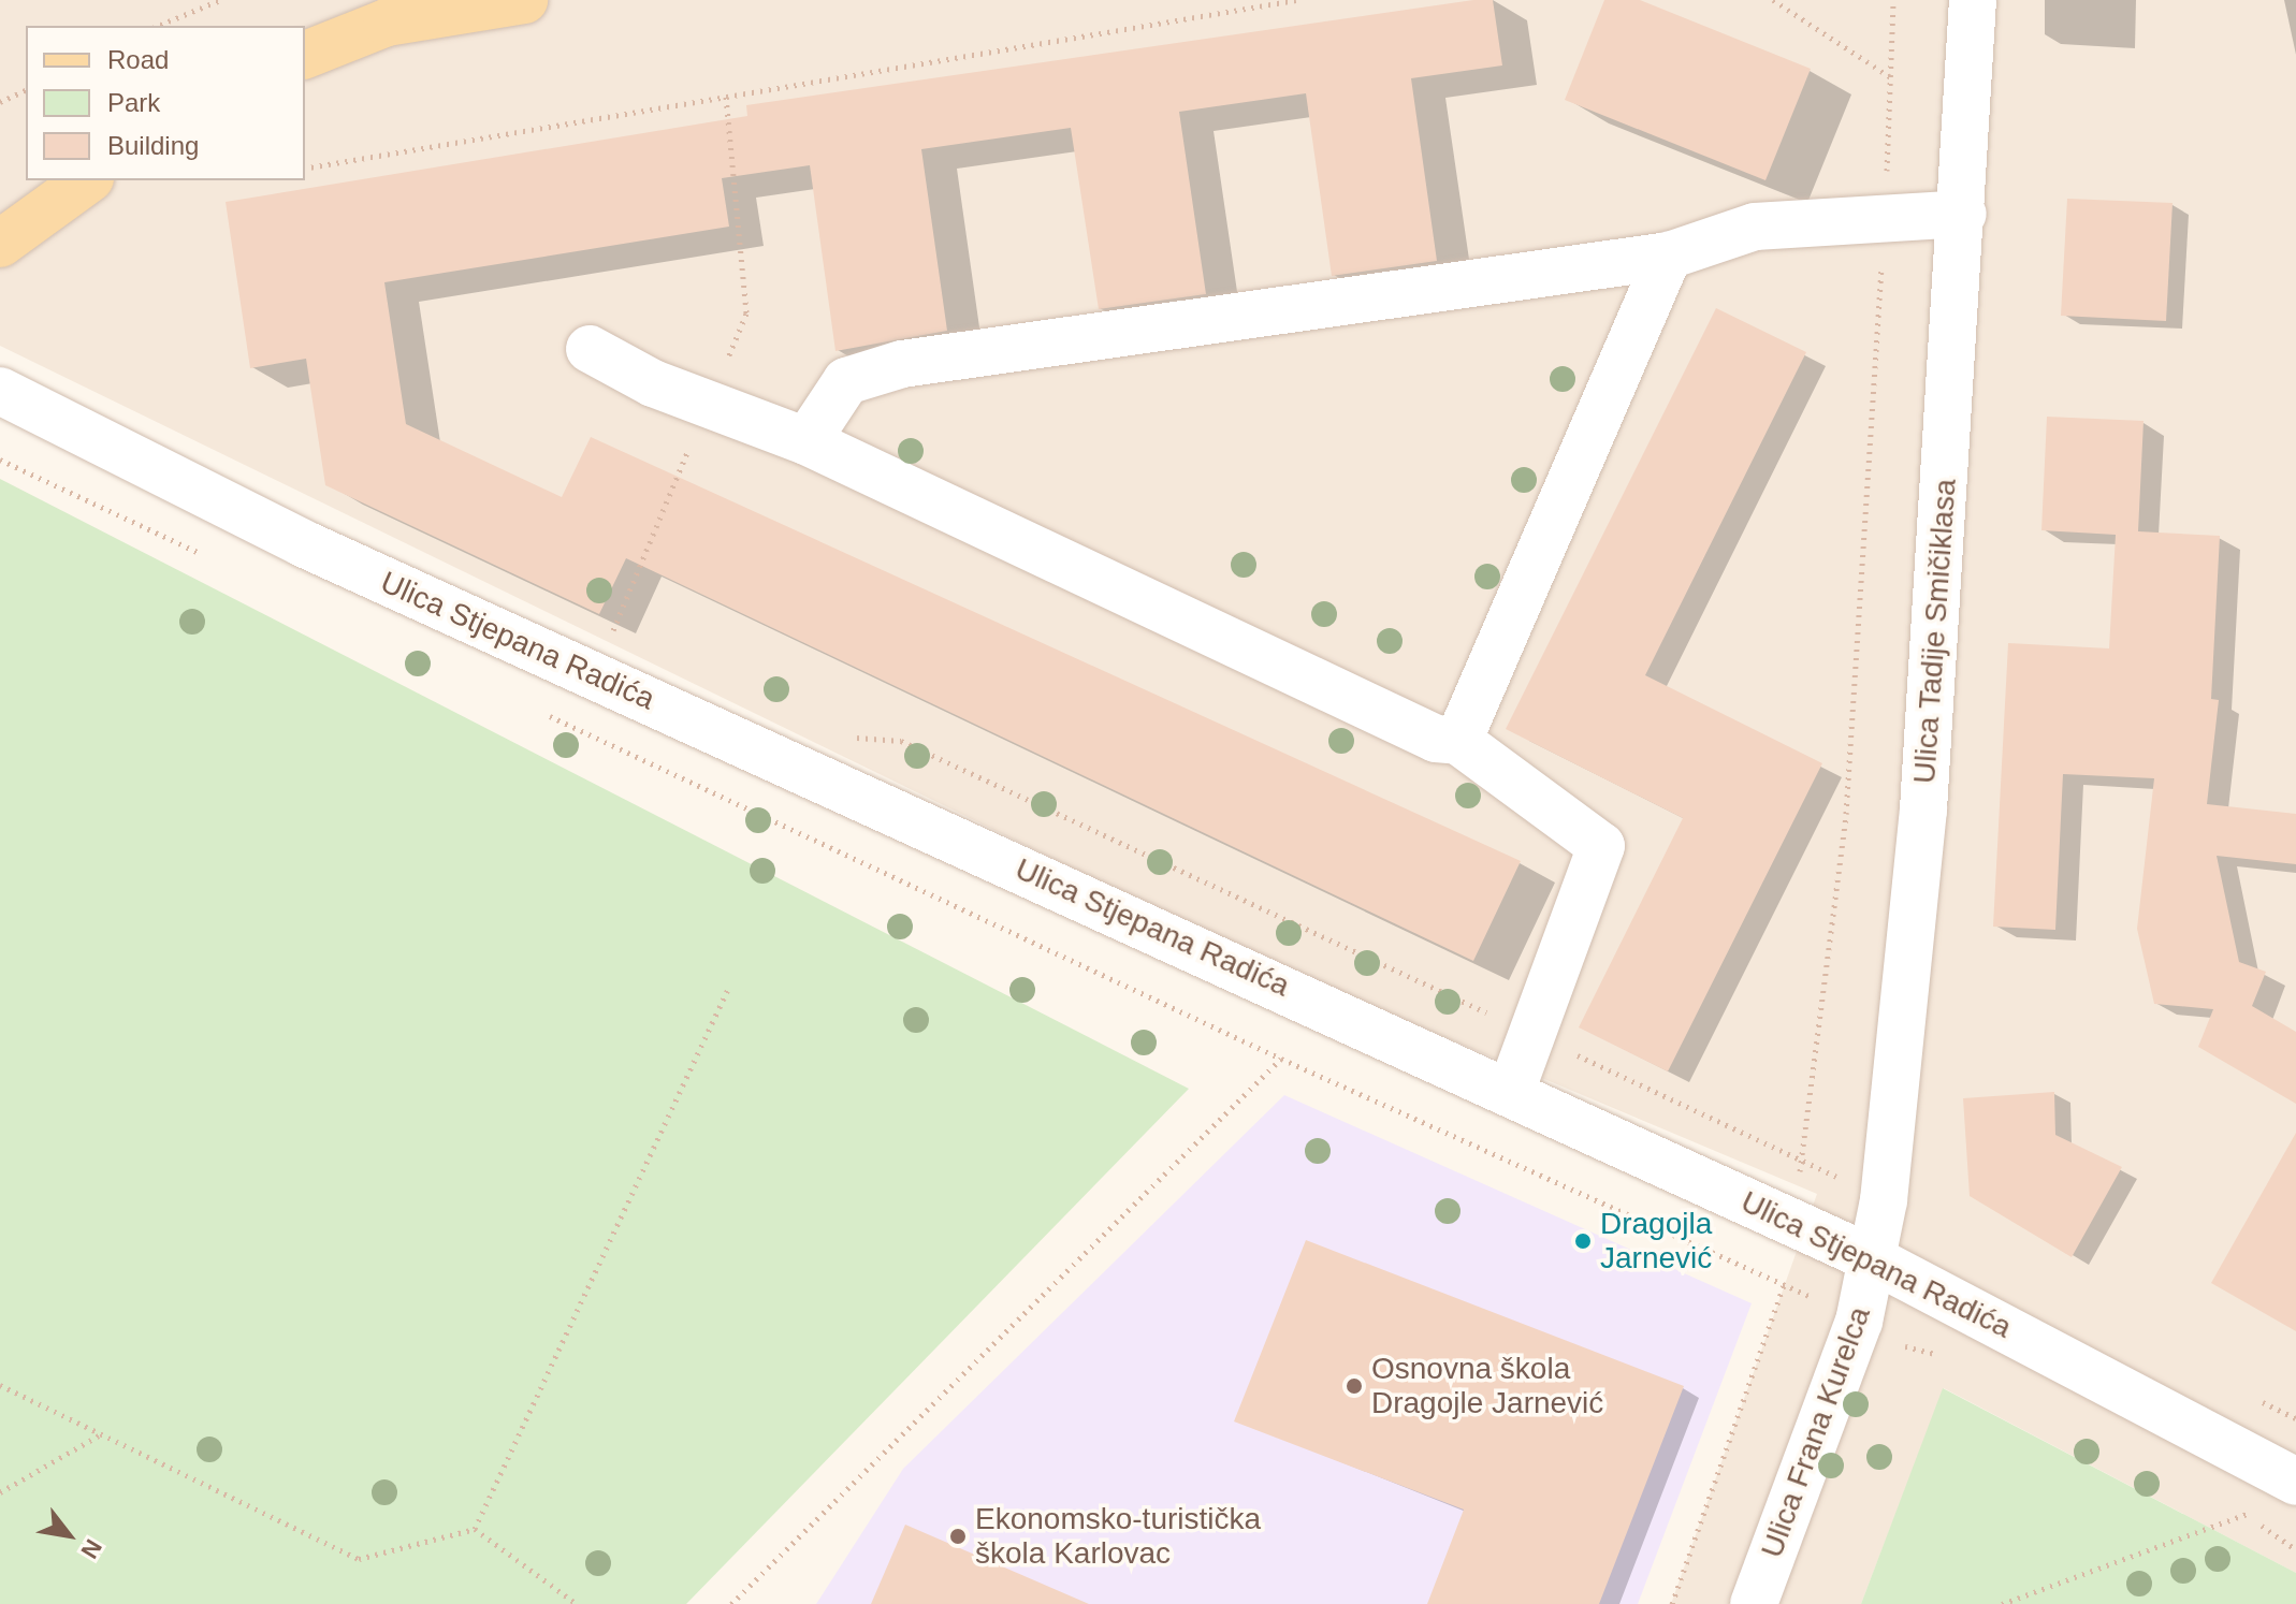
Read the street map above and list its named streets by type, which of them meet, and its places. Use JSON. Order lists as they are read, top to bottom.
{
  "streets": {
    "street": ["Ulica Tadije Smičiklasa", "Ulica Stjepana Radića", "Ulica Frana Kurelca"]
  },
  "crossings": [
    ["Ulica Tadije Smičiklasa", "Ulica Stjepana Radića"],
    ["Ulica Tadije Smičiklasa", "Ulica Frana Kurelca"],
    ["Ulica Stjepana Radića", "Ulica Frana Kurelca"]
  ],
  "places": ["Dragojla Jarnević", "Osnovna škola Dragojle Jarnević", "Ekonomsko-turistička škola Karlovac"],
  "legend": ["Road", "Park", "Building"],
  "north": "bottom right"
}
